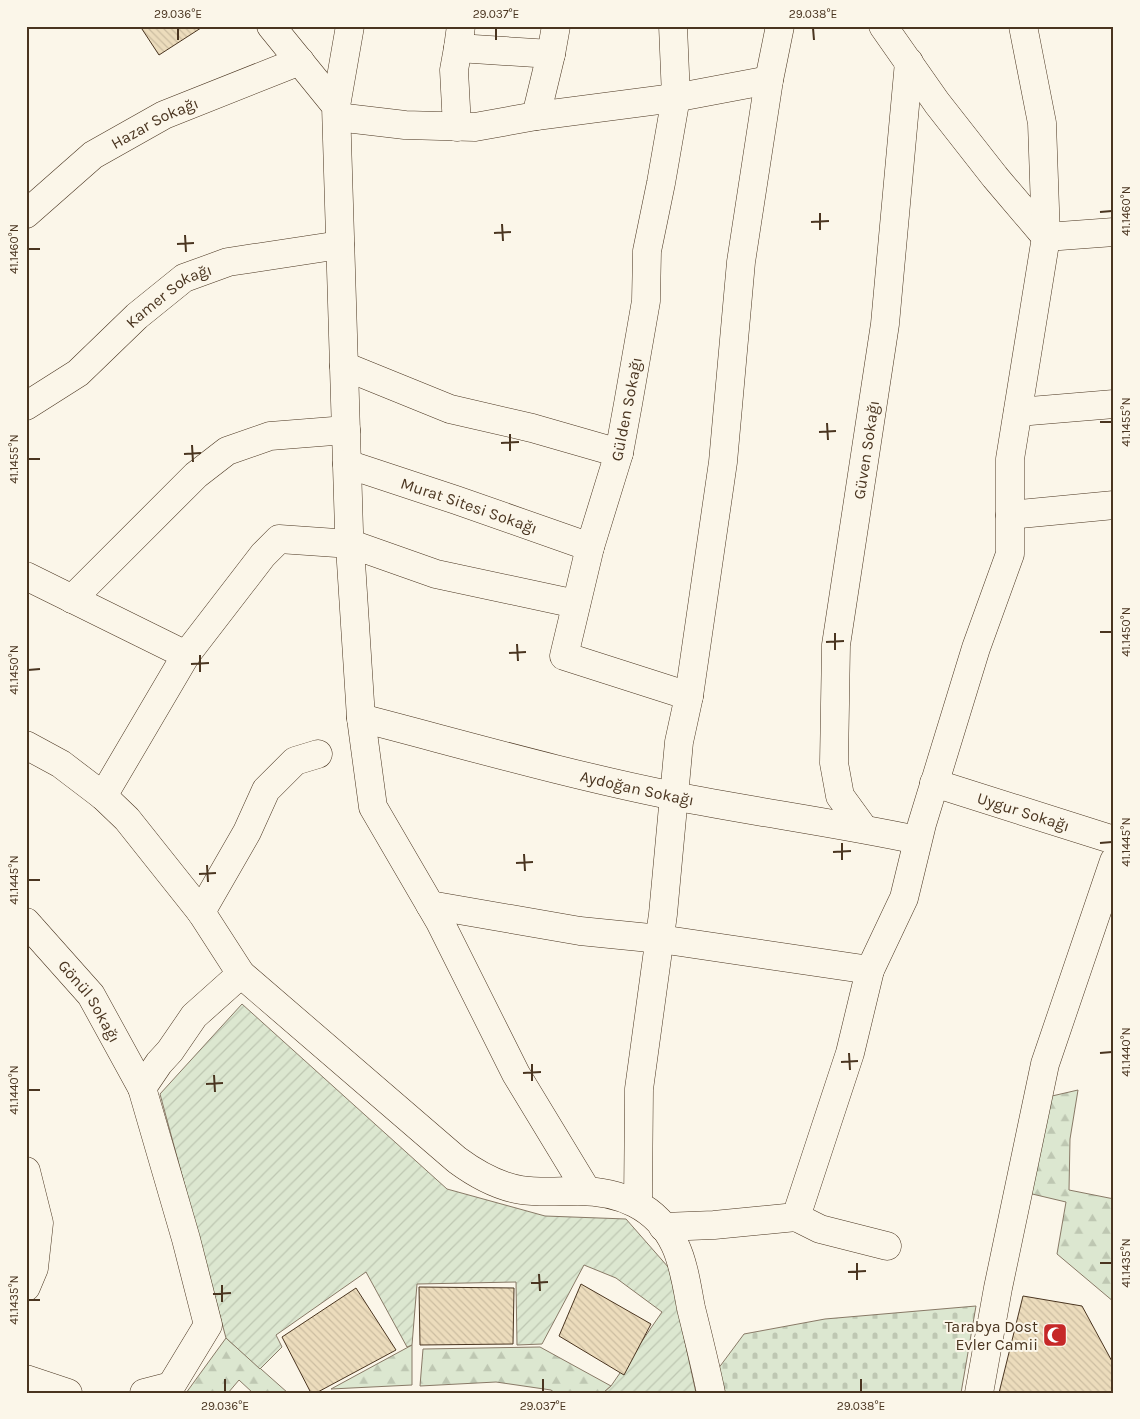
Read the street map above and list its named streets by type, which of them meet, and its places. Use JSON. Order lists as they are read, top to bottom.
{
  "streets": {
    "street": [
      "Hazar Sokağı",
      "Kamer Sokağı",
      "Gülden Sokağı",
      "Güven Sokağı",
      "Murat Sitesi Sokağı",
      "Aydoğan Sokağı",
      "Uygur Sokağı",
      "Gönül Sokağı"
    ]
  },
  "crossings": [
    ["Gülden Sokağı", "Murat Sitesi Sokağı"],
    ["Güven Sokağı", "Aydoğan Sokağı"]
  ],
  "places": {
    "mosque": ["Tarabya Dost Evler Camii"]
  },
  "coordinates": [
    "29.036°E",
    "29.037°E",
    "29.038°E",
    "41.1460°N",
    "41.1455°N",
    "41.1450°N",
    "41.1445°N",
    "41.1440°N",
    "41.1435°N"
  ]
}
